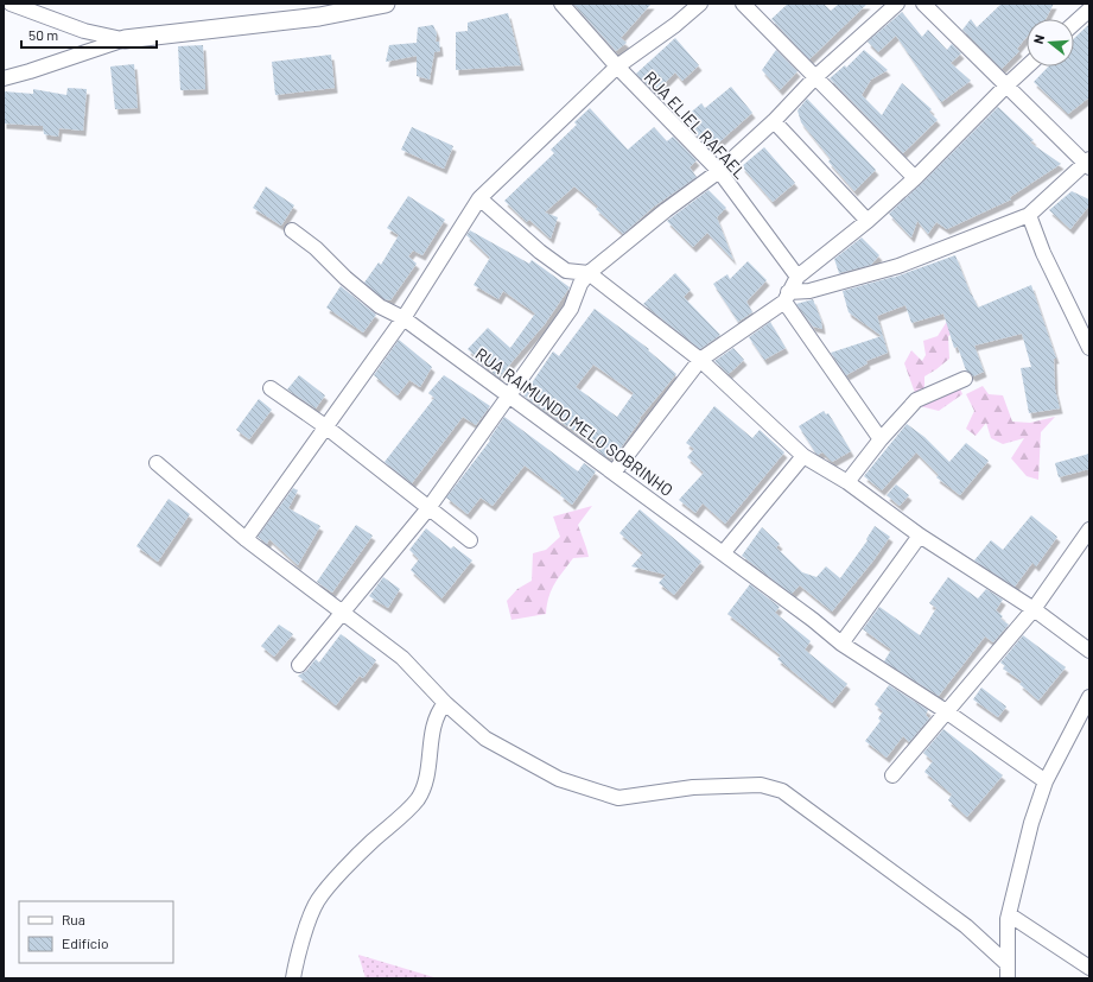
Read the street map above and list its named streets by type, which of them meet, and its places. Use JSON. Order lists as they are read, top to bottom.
{
  "streets": {
    "street": ["RUA ELIEL RAFAEL", "RUA RAIMUNDO MELO SOBRINHO"]
  },
  "legend": ["Rua", "Edifício"],
  "scale_bar": "50 m",
  "north": "left"
}
